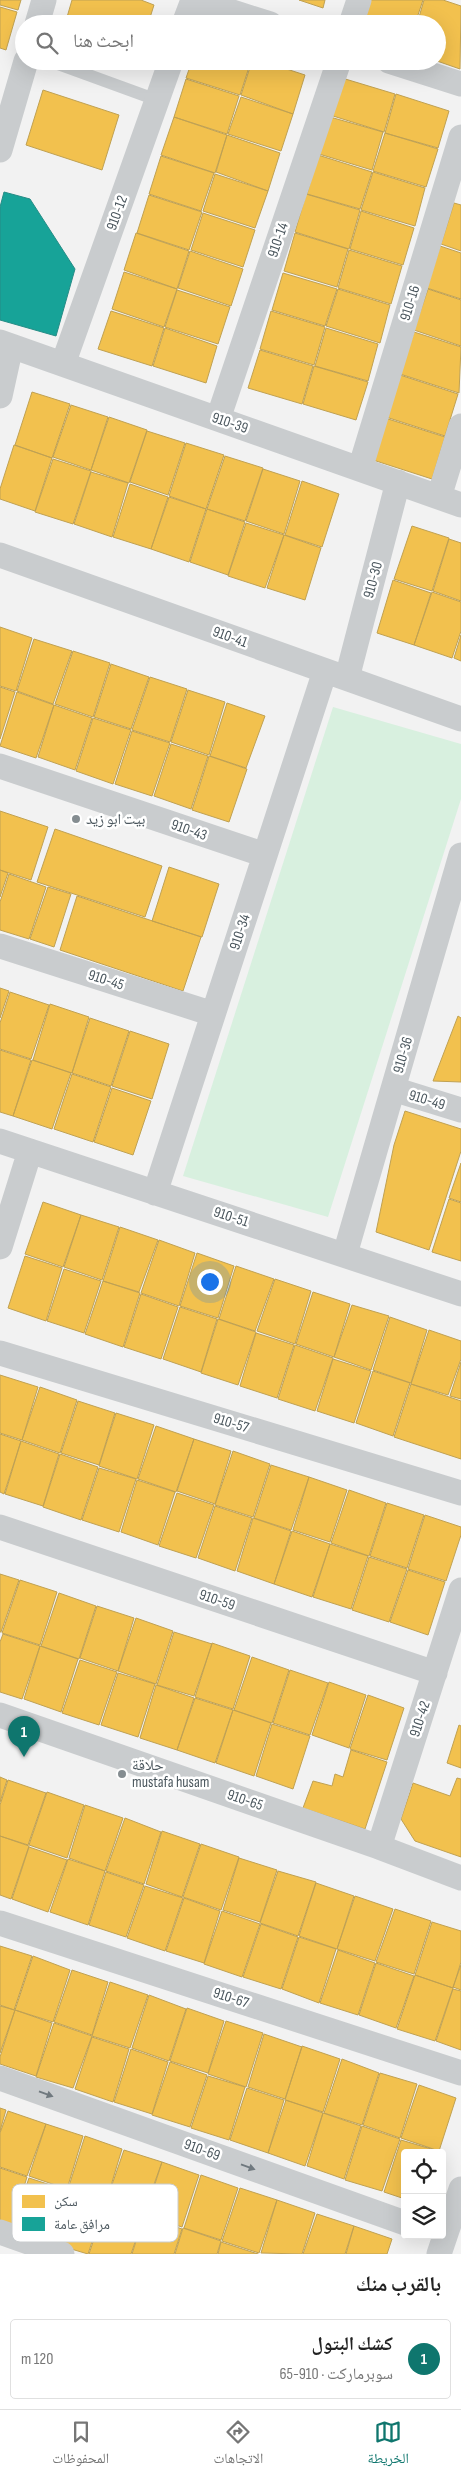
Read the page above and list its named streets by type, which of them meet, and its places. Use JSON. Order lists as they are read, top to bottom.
{
  "streets": {
    "street": [
      "910-12",
      "910-14",
      "910-16",
      "910-39",
      "910-30",
      "910-41",
      "910-43",
      "910-34",
      "910-45",
      "910-36",
      "910-49",
      "910-51",
      "910-57",
      "910-59",
      "910-42",
      "910-65",
      "910-67",
      "910-69"
    ]
  },
  "crossings": [
    ["910-12", "910-39"],
    ["910-14", "910-39"],
    ["910-16", "910-39"],
    ["910-39", "910-30"],
    ["910-30", "910-41"],
    ["910-30", "910-34"],
    ["910-41", "910-34"],
    ["910-43", "910-34"],
    ["910-34", "910-45"],
    ["910-34", "910-51"],
    ["910-36", "910-49"],
    ["910-36", "910-51"],
    ["910-59", "910-42"],
    ["910-42", "910-65"]
  ],
  "one_way": ["910-69"],
  "places": ["بيت ابو زيد", "حلاقة mustafa husam"],
  "legend": ["سكن", "مرافق عامة"],
  "page": {
    "search": "ابحث هنا",
    "pins": "1",
    "heading": "بالقرب منك",
    "list": [
      {
        "mark": "1",
        "name": "كشك البتول",
        "note": "سوبرماركت · 910-65",
        "value": "120 m"
      }
    ],
    "nav": ["الخريطة", "الاتجاهات", "المحفوظات"]
  }
}
